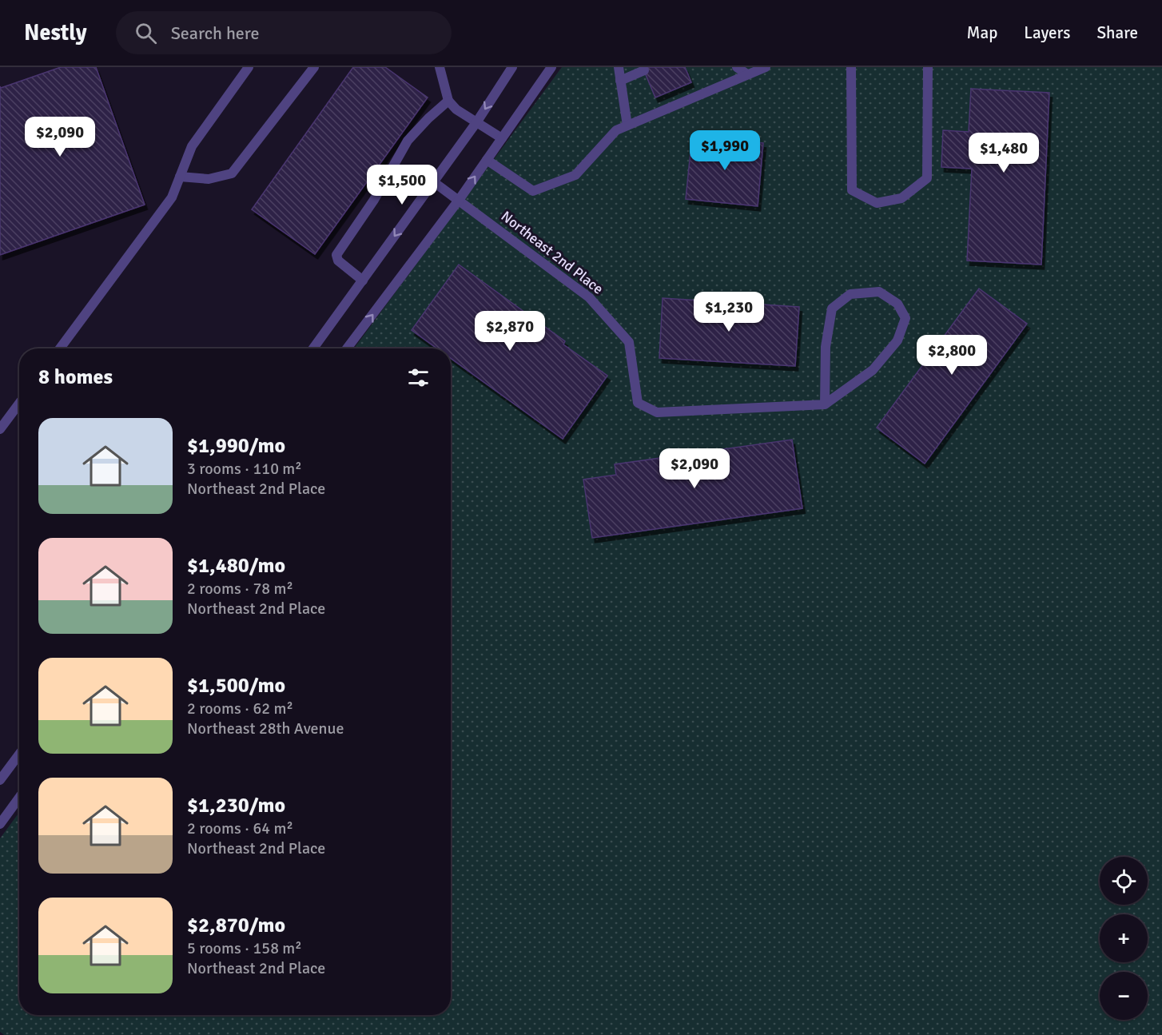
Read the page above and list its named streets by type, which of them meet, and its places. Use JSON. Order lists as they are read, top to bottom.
{
  "streets": {
    "street": ["Northeast 2nd Place"]
  },
  "page": {
    "header": "Nestly",
    "search": "Search here",
    "nav": ["Map", "Layers", "Share"],
    "price": [
      "$2,090",
      "$1,990",
      "$1,480",
      "$1,500",
      "$1,230",
      "$2,870",
      "$2,800",
      "$2,090"
    ],
    "heading": "8 homes",
    "list": [
      {
        "name": "$1,990/mo",
        "note": "3 rooms · 110 m² · Northeast 2nd Place"
      },
      {
        "name": "$1,480/mo",
        "note": "2 rooms · 78 m² · Northeast 2nd Place"
      },
      {
        "name": "$1,500/mo",
        "note": "2 rooms · 62 m² · Northeast 28th Avenue"
      },
      {
        "name": "$1,230/mo",
        "note": "2 rooms · 64 m² · Northeast 2nd Place"
      },
      {
        "name": "$2,870/mo",
        "note": "5 rooms · 158 m² · Northeast 2nd Place"
      }
    ],
    "map_buttons": ["+", "−"]
  }
}
